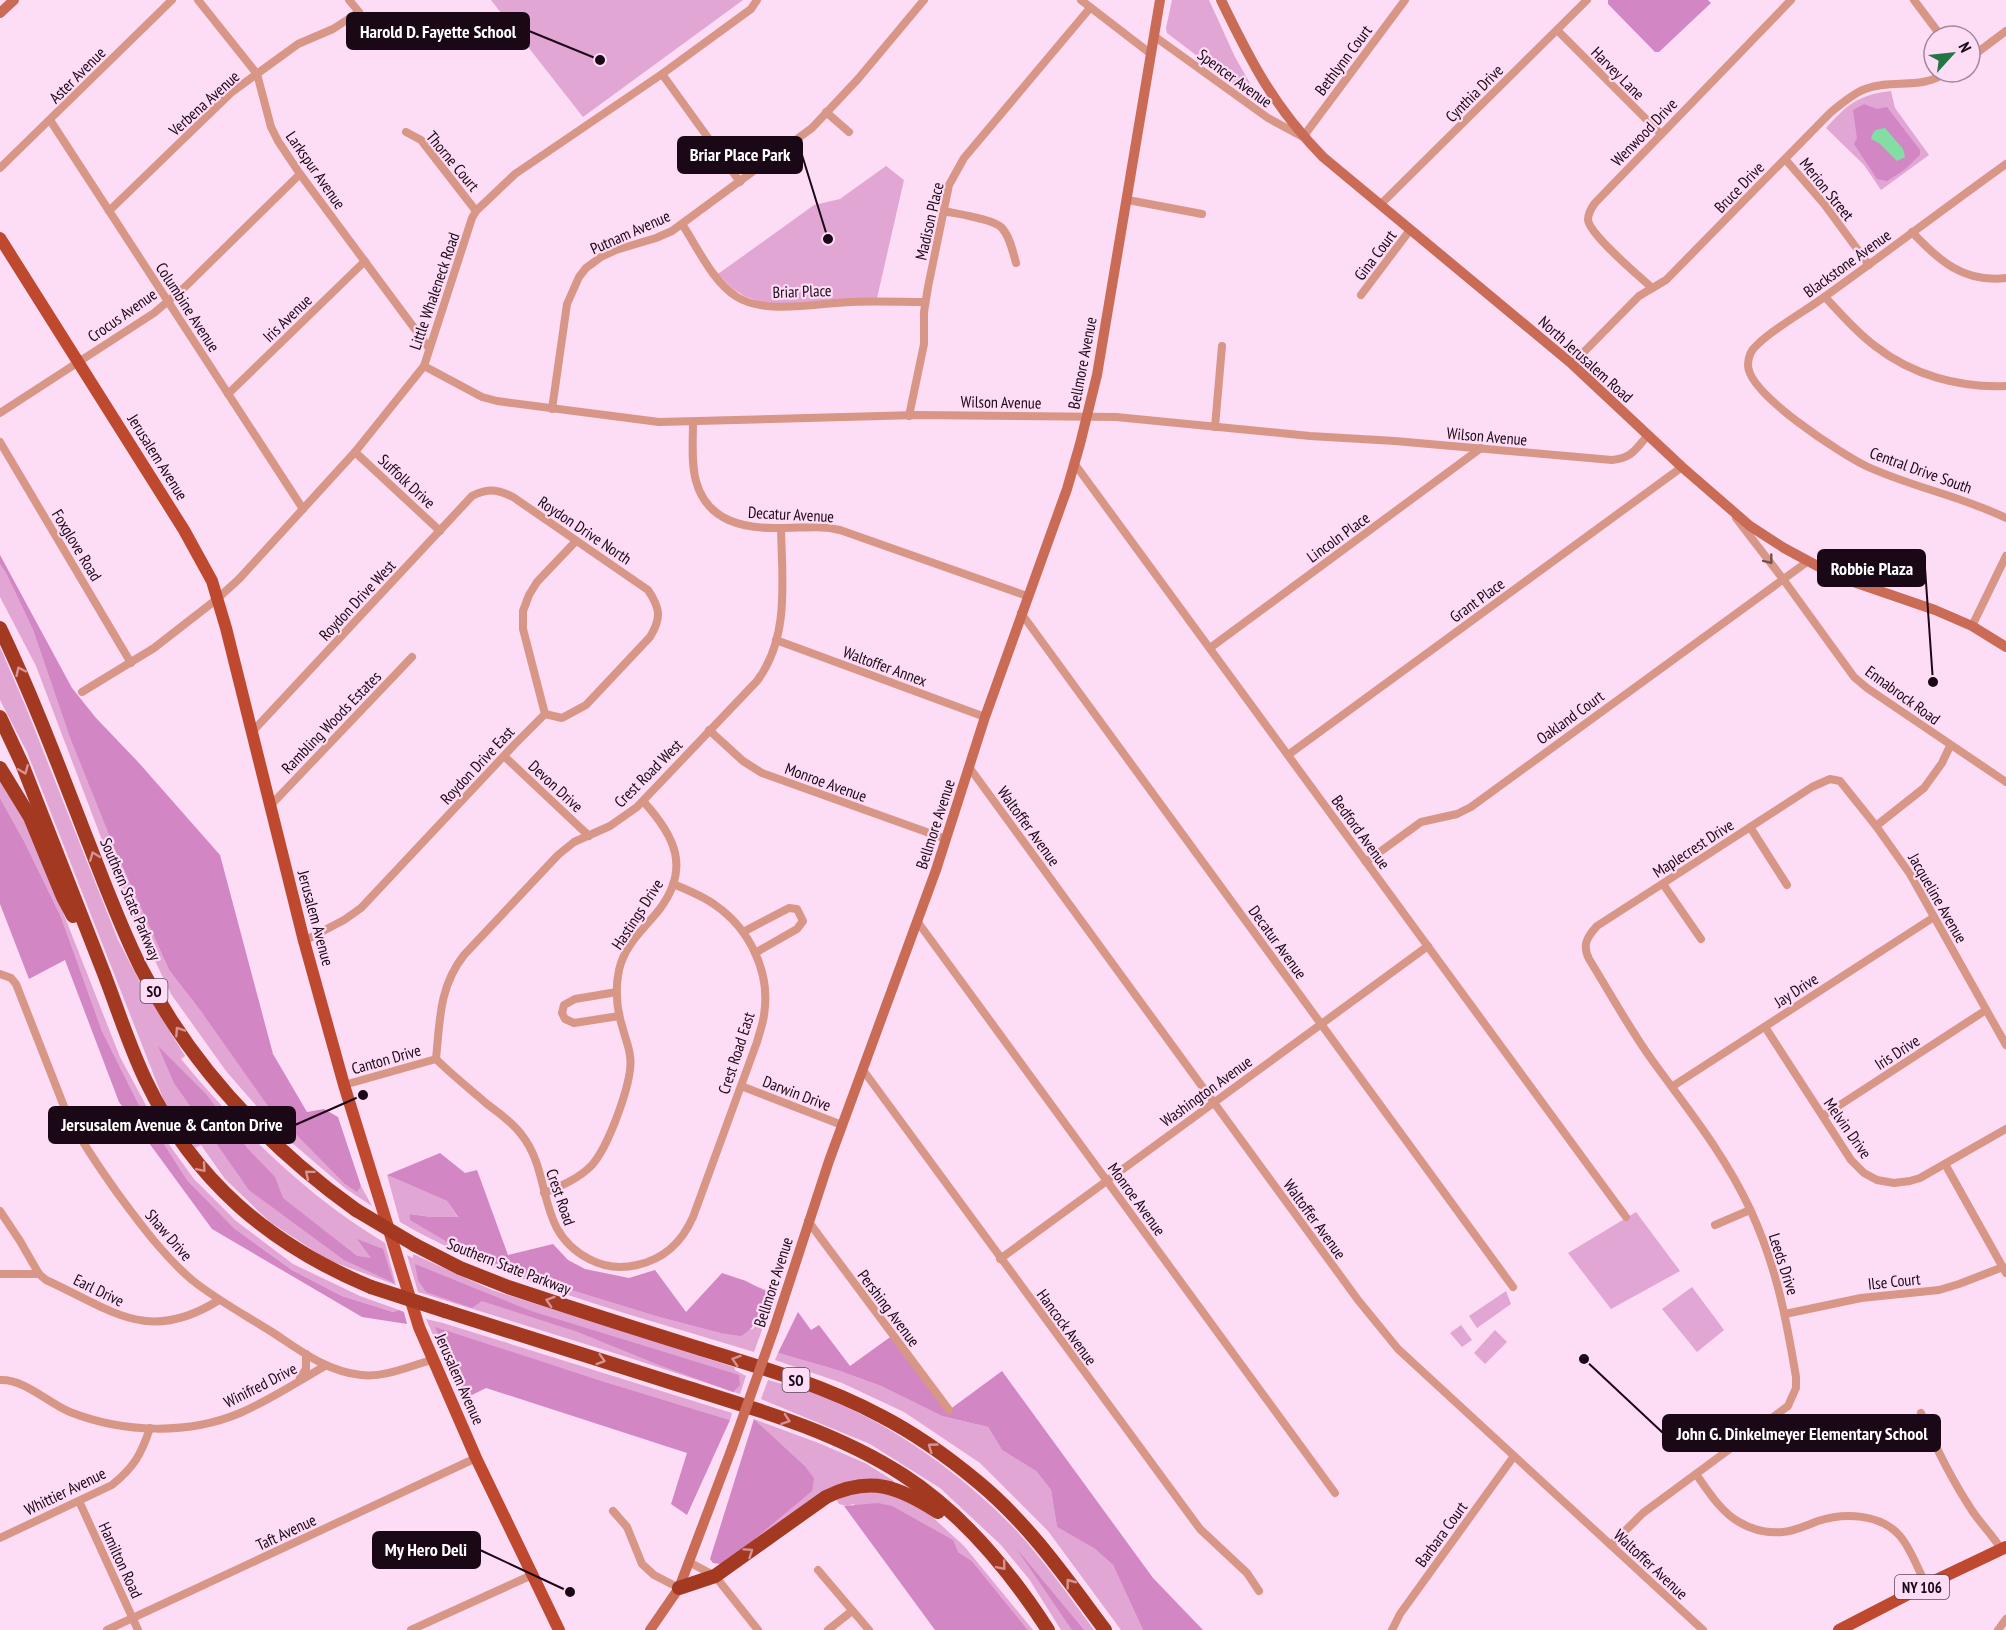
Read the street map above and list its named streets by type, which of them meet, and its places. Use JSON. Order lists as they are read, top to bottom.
{
  "streets": {
    "highway": ["Southern State Parkway", "SO"],
    "main road": [
      "North Jerusalem Road",
      "Bellmore Avenue",
      "Jerusalem Avenue",
      "NY 106"
    ],
    "street": [
      "Bethlynn Court",
      "Harvey Lane",
      "Aster Avenue",
      "Spencer Avenue",
      "Cynthia Drive",
      "Verbena Avenue",
      "Wenwood Drive",
      "Thorne Court",
      "Larkspur Avenue",
      "Bruce Drive",
      "Merion Street",
      "Madison Place",
      "Putnam Avenue",
      "Gina Court",
      "Blackstone Avenue",
      "Little Whaleneck Road",
      "Briar Place",
      "Columbine Avenue",
      "Crocus Avenue",
      "Iris Avenue",
      "Wilson Avenue",
      "Central Drive South",
      "Suffolk Drive",
      "Decatur Avenue",
      "Roydon Drive North",
      "Lincoln Place",
      "Foxglove Road",
      "Roydon Drive West",
      "Grant Place",
      "Waltoffer Annex",
      "Ennabrock Road",
      "Oakland Court",
      "Rambling Woods Estates",
      "Roydon Drive East",
      "Crest Road West",
      "Monroe Avenue",
      "Devon Drive",
      "Waltoffer Avenue",
      "Bedford Avenue",
      "Maplecrest Drive",
      "Jacqueline Avenue",
      "Hastings Drive",
      "Jay Drive",
      "Iris Drive",
      "Crest Road East",
      "Canton Drive",
      "Washington Avenue",
      "Darwin Drive",
      "Melvin Drive",
      "Crest Road",
      "Shaw Drive",
      "Leeds Drive",
      "Ilse Court",
      "Earl Drive",
      "Pershing Avenue",
      "Hancock Avenue",
      "Winifred Drive",
      "Whittier Avenue",
      "Taft Avenue",
      "Barbara Court",
      "Hamilton Road"
    ]
  },
  "crossings": [
    ["Bethlynn Court", "Spencer Avenue"],
    ["Bethlynn Court", "North Jerusalem Road"],
    ["Harvey Lane", "Cynthia Drive"],
    ["Harvey Lane", "Wenwood Drive"],
    ["Aster Avenue", "Columbine Avenue"],
    ["Spencer Avenue", "North Jerusalem Road"],
    ["Spencer Avenue", "Bellmore Avenue"],
    ["Cynthia Drive", "North Jerusalem Road"],
    ["Verbena Avenue", "Larkspur Avenue"],
    ["Verbena Avenue", "Columbine Avenue"],
    ["Wenwood Drive", "Bruce Drive"],
    ["Thorne Court", "Little Whaleneck Road"],
    ["Larkspur Avenue", "Little Whaleneck Road"],
    ["Larkspur Avenue", "Crocus Avenue"],
    ["Larkspur Avenue", "Iris Avenue"],
    ["Bruce Drive", "Merion Street"],
    ["Bruce Drive", "North Jerusalem Road"],
    ["Merion Street", "Blackstone Avenue"],
    ["Madison Place", "Briar Place"],
    ["Madison Place", "Wilson Avenue"],
    ["Putnam Avenue", "Briar Place"],
    ["Putnam Avenue", "Wilson Avenue"],
    ["Gina Court", "North Jerusalem Road"],
    ["Blackstone Avenue", "Central Drive South"],
    ["Little Whaleneck Road", "Columbine Avenue"],
    ["Little Whaleneck Road", "Wilson Avenue"],
    ["Little Whaleneck Road", "Jerusalem Avenue"],
    ["Little Whaleneck Road", "Suffolk Drive"],
    ["Little Whaleneck Road", "Foxglove Road"],
    ["Columbine Avenue", "Crocus Avenue"],
    ["Columbine Avenue", "Iris Avenue"],
    ["Crocus Avenue", "Jerusalem Avenue"],
    ["North Jerusalem Road", "Wilson Avenue"],
    ["North Jerusalem Road", "Grant Place"],
    ["North Jerusalem Road", "Ennabrock Road"],
    ["Bellmore Avenue", "Wilson Avenue"],
    ["Bellmore Avenue", "Decatur Avenue"],
    ["Bellmore Avenue", "Waltoffer Annex"],
    ["Bellmore Avenue", "Monroe Avenue"],
    ["Bellmore Avenue", "Waltoffer Avenue"],
    ["Bellmore Avenue", "Bedford Avenue"],
    ["Bellmore Avenue", "Darwin Drive"],
    ["Bellmore Avenue", "Pershing Avenue"],
    ["Bellmore Avenue", "Hancock Avenue"],
    ["Wilson Avenue", "Decatur Avenue"],
    ["Wilson Avenue", "Lincoln Place"],
    ["Jerusalem Avenue", "Roydon Drive West"],
    ["Jerusalem Avenue", "Rambling Woods Estates"],
    ["Jerusalem Avenue", "Roydon Drive East"],
    ["Jerusalem Avenue", "Canton Drive"],
    ["Jerusalem Avenue", "Shaw Drive"],
    ["Jerusalem Avenue", "Taft Avenue"],
    ["Suffolk Drive", "Roydon Drive West"],
    ["Decatur Avenue", "Crest Road West"],
    ["Decatur Avenue", "Washington Avenue"],
    ["Roydon Drive North", "Roydon Drive West"],
    ["Roydon Drive North", "Roydon Drive East"],
    ["Lincoln Place", "Bedford Avenue"],
    ["Grant Place", "Bedford Avenue"],
    ["Waltoffer Annex", "Crest Road West"],
    ["Ennabrock Road", "Oakland Court"],
    ["Oakland Court", "Bedford Avenue"],
    ["Roydon Drive East", "Devon Drive"],
    ["Crest Road West", "Monroe Avenue"],
    ["Crest Road West", "Devon Drive"],
    ["Crest Road West", "Hastings Drive"],
    ["Crest Road West", "Canton Drive"],
    ["Crest Road West", "Crest Road"],
    ["Monroe Avenue", "Washington Avenue"],
    ["Waltoffer Avenue", "Washington Avenue"],
    ["Waltoffer Avenue", "Leeds Drive"],
    ["Waltoffer Avenue", "Barbara Court"],
    ["Bedford Avenue", "Washington Avenue"],
    ["Maplecrest Drive", "Jacqueline Avenue"],
    ["Maplecrest Drive", "Leeds Drive"],
    ["Jacqueline Avenue", "Jay Drive"],
    ["Jacqueline Avenue", "Iris Drive"],
    ["Hastings Drive", "Crest Road East"],
    ["Hastings Drive", "Crest Road"],
    ["Jay Drive", "Melvin Drive"],
    ["Jay Drive", "Leeds Drive"],
    ["Iris Drive", "Melvin Drive"],
    ["Crest Road East", "Darwin Drive"],
    ["Crest Road East", "Crest Road"],
    ["Canton Drive", "Crest Road"],
    ["Washington Avenue", "Hancock Avenue"],
    ["Shaw Drive", "Earl Drive"],
    ["Shaw Drive", "Winifred Drive"],
    ["Leeds Drive", "Ilse Court"],
    ["Winifred Drive", "Whittier Avenue"],
    ["Whittier Avenue", "Hamilton Road"],
    ["Taft Avenue", "Hamilton Road"]
  ],
  "places": [
    "Harold D. Fayette School",
    "Briar Place Park",
    "Robbie Plaza",
    "Jersusalem Avenue & Canton Drive",
    "John G. Dinkelmeyer Elementary School",
    "My Hero Deli"
  ],
  "north": "top right"
}
